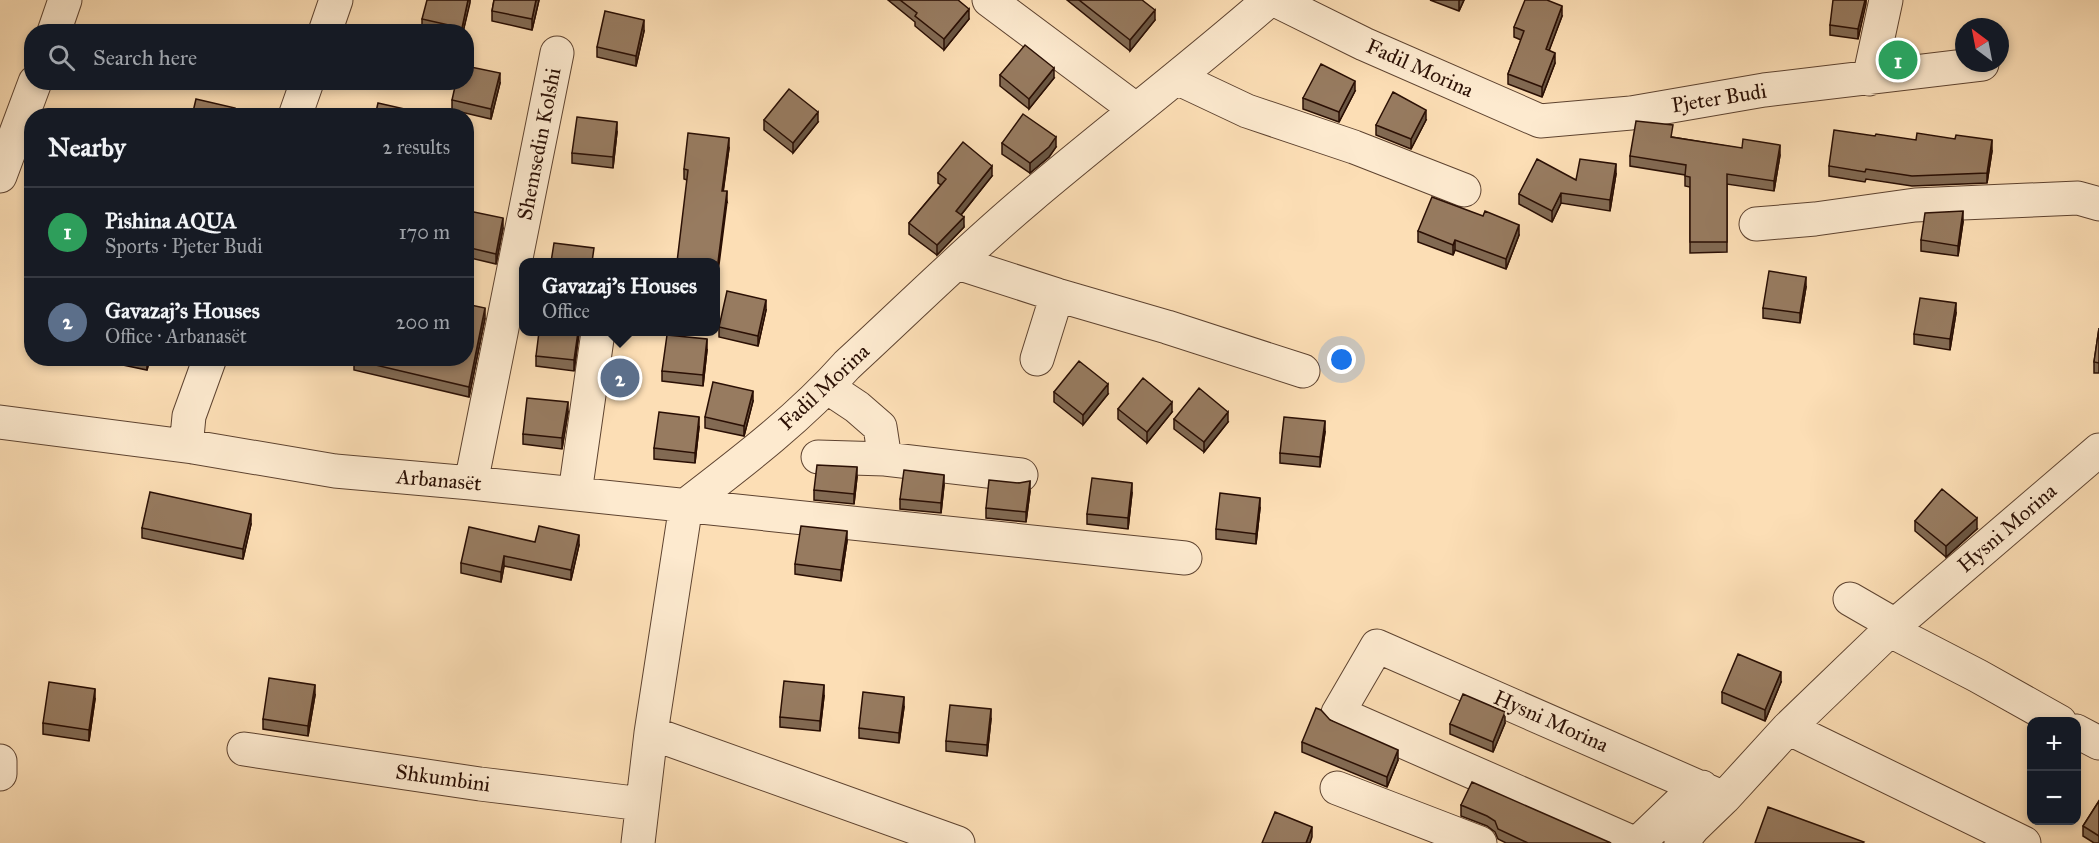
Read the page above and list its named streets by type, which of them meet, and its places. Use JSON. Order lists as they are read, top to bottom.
{
  "streets": {
    "street": [
      "Fadil Morina",
      "Pjeter Budi",
      "Shemsedin Kolshi",
      "Arbanasët",
      "Hysni Morina",
      "Shkumbini"
    ]
  },
  "crossings": [
    ["Fadil Morina", "Pjeter Budi"],
    ["Fadil Morina", "Arbanasët"],
    ["Shemsedin Kolshi", "Arbanasët"]
  ],
  "north": "top left",
  "page": {
    "search": "Search here",
    "pins": ["1", "2"],
    "heading": ["Nearby", "2 results"],
    "list": [
      {
        "mark": "1",
        "name": "Pishina AQUA",
        "note": "Sports · Pjeter Budi",
        "value": "170 m"
      },
      {
        "mark": "2",
        "name": "Gavazaj's Houses",
        "note": "Office · Arbanasët",
        "value": "200 m"
      }
    ],
    "popup": ["Gavazaj's Houses", "Office"],
    "map_buttons": ["+", "−"]
  }
}
